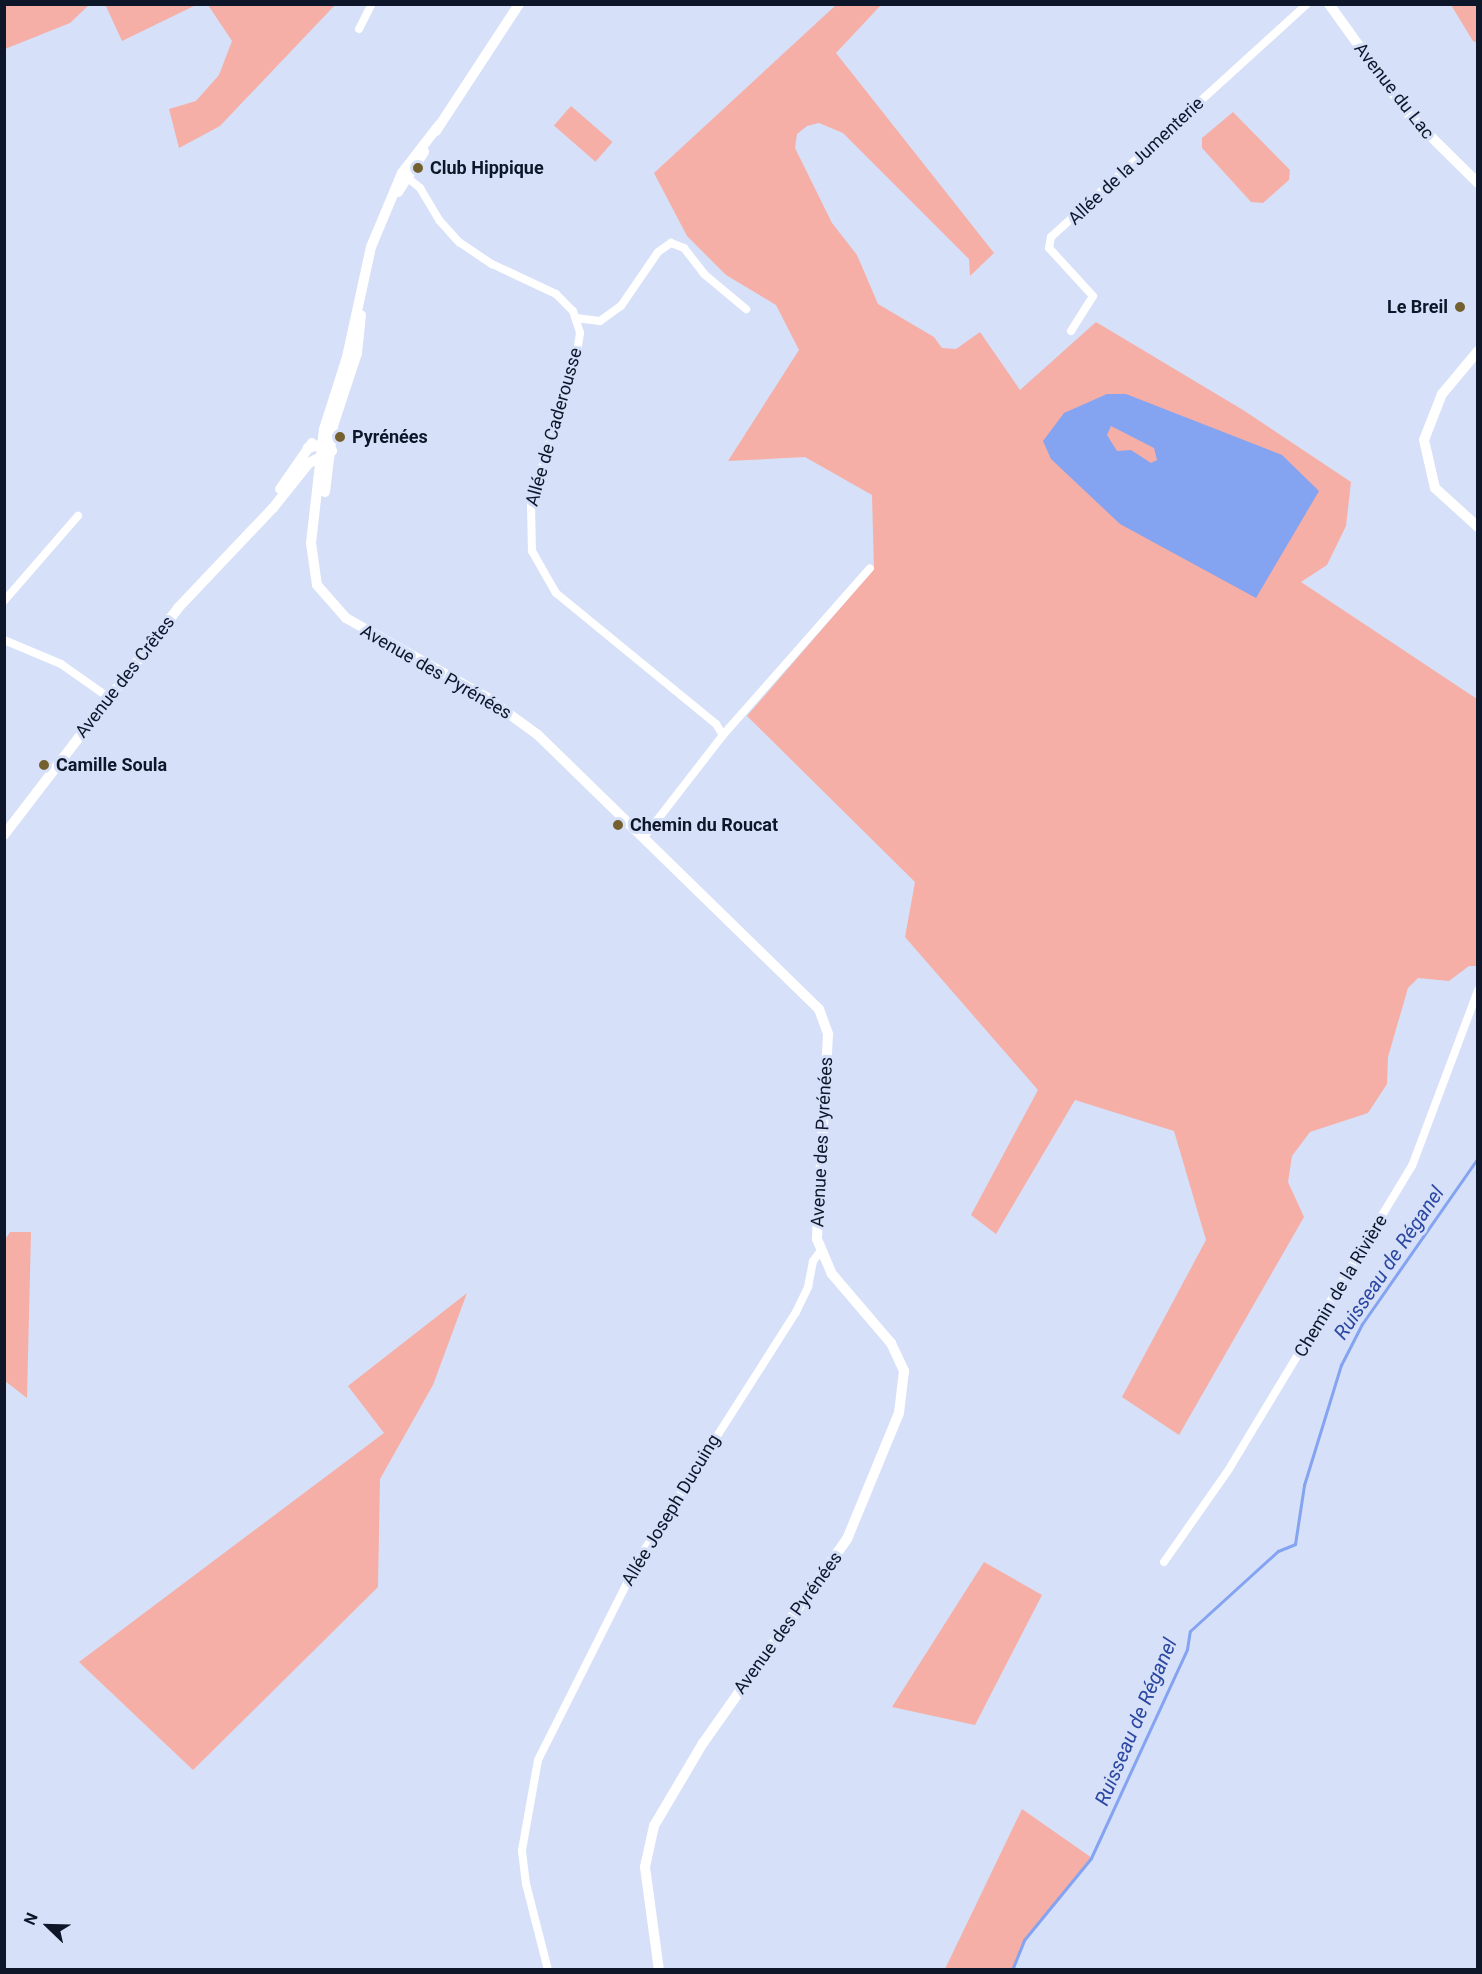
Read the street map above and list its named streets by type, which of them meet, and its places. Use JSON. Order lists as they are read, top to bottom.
{
  "streets": {
    "street": [
      "Avenue du Lac",
      "Allée de la Jumenterie",
      "Allée de Caderousse",
      "Avenue des Pyrénées",
      "Avenue des Crêtes",
      "Chemin de la Rivière",
      "Allée Joseph Ducuing"
    ]
  },
  "crossings": [
    ["Avenue des Pyrénées", "Avenue des Crêtes"],
    ["Avenue des Pyrénées", "Allée Joseph Ducuing"]
  ],
  "water": ["Ruisseau de Réganel"],
  "places": [
    "Club Hippique",
    "Le Breil",
    "Pyrénées",
    "Camille Soula",
    "Chemin du Roucat"
  ],
  "north": "top left"
}
